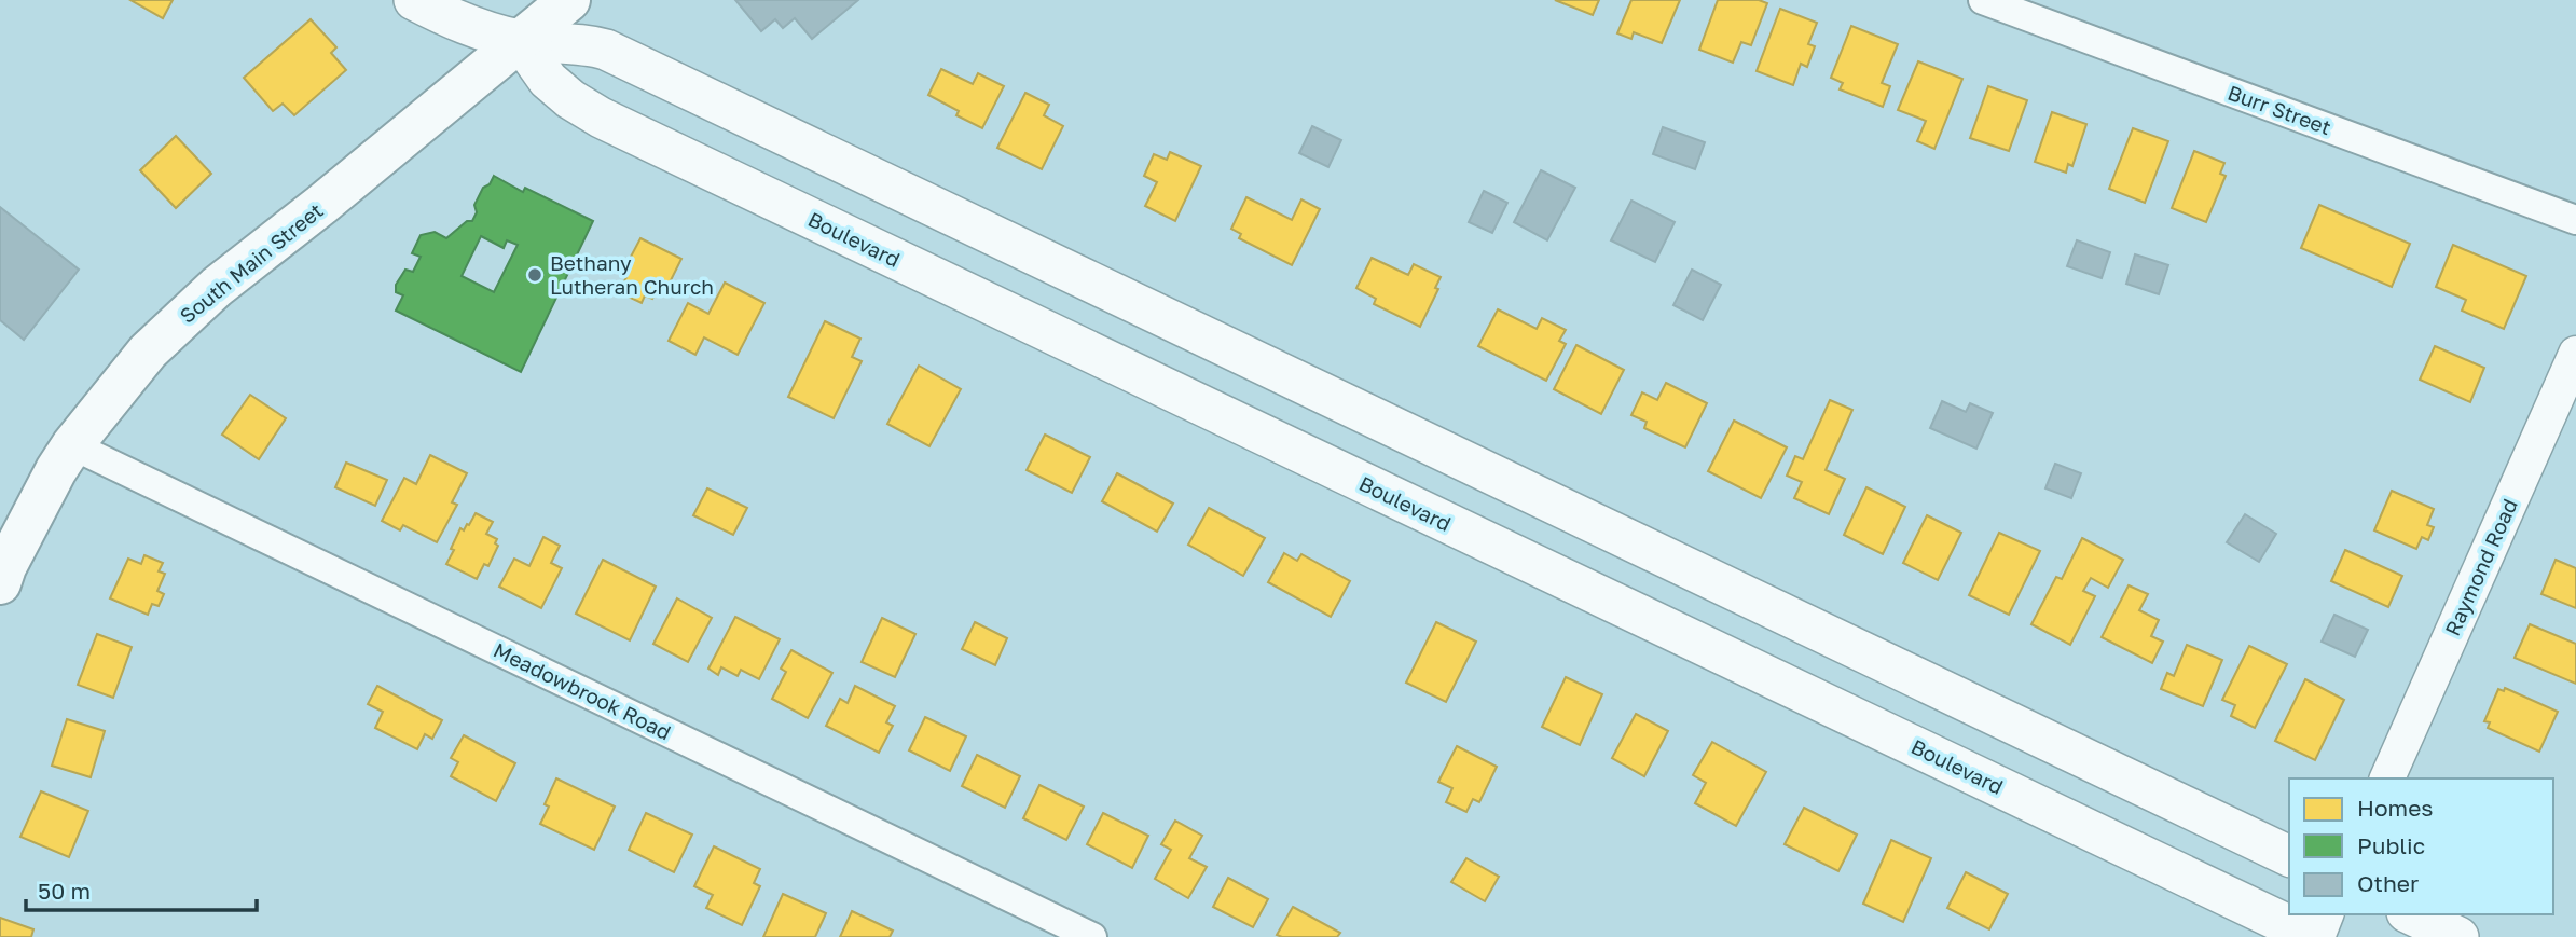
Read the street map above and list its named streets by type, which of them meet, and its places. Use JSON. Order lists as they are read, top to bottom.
{
  "streets": {
    "main road": ["Boulevard", "South Main Street"],
    "street": ["Burr Street", "Raymond Road", "Meadowbrook Road"]
  },
  "crossings": [
    ["Boulevard", "South Main Street"],
    ["South Main Street", "Meadowbrook Road"]
  ],
  "places": ["Bethany Lutheran Church"],
  "legend": ["Homes", "Public", "Other"],
  "scale_bar": "50 m"
}
